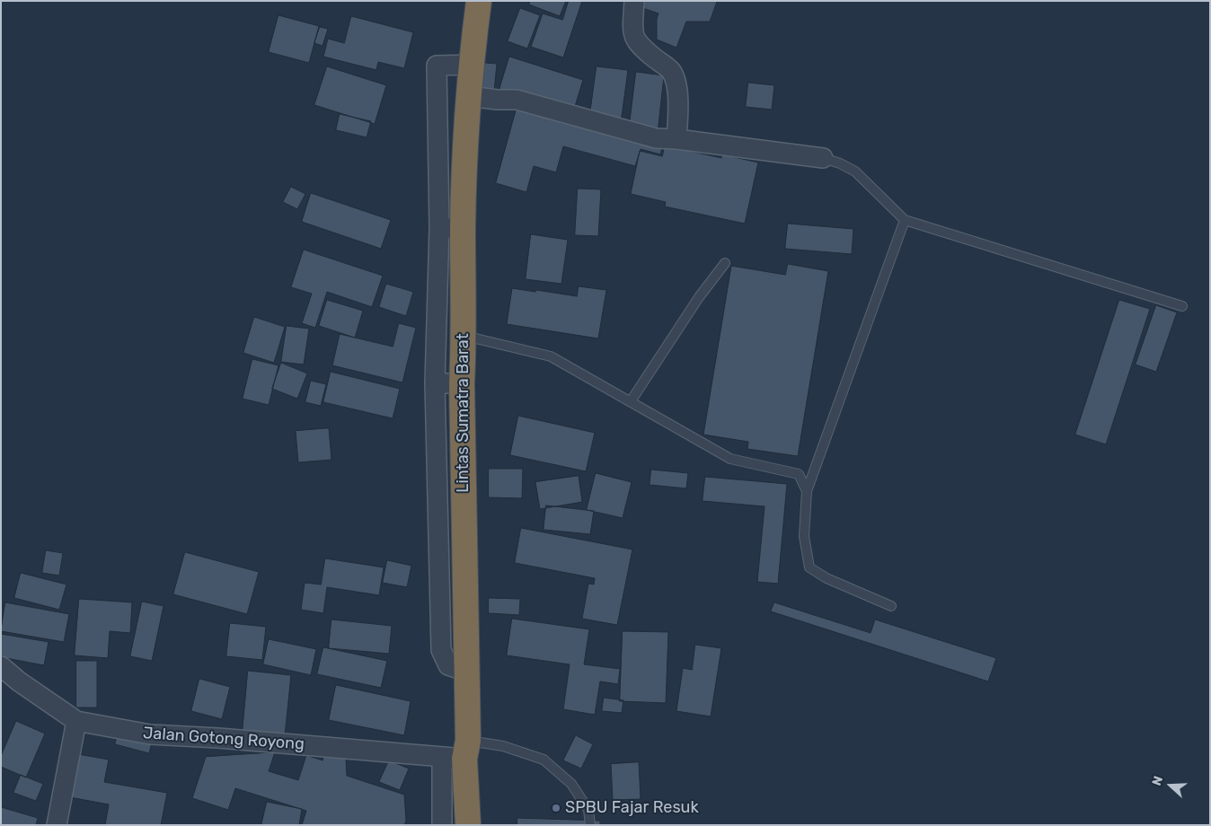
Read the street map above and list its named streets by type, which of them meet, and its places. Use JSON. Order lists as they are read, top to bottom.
{
  "streets": {
    "highway": ["Lintas Sumatra Barat"],
    "street": ["Jalan Gotong Royong"]
  },
  "crossings": [
    ["Lintas Sumatra Barat", "Jalan Gotong Royong"]
  ],
  "places": ["SPBU Fajar Resuk"],
  "north": "left"
}
